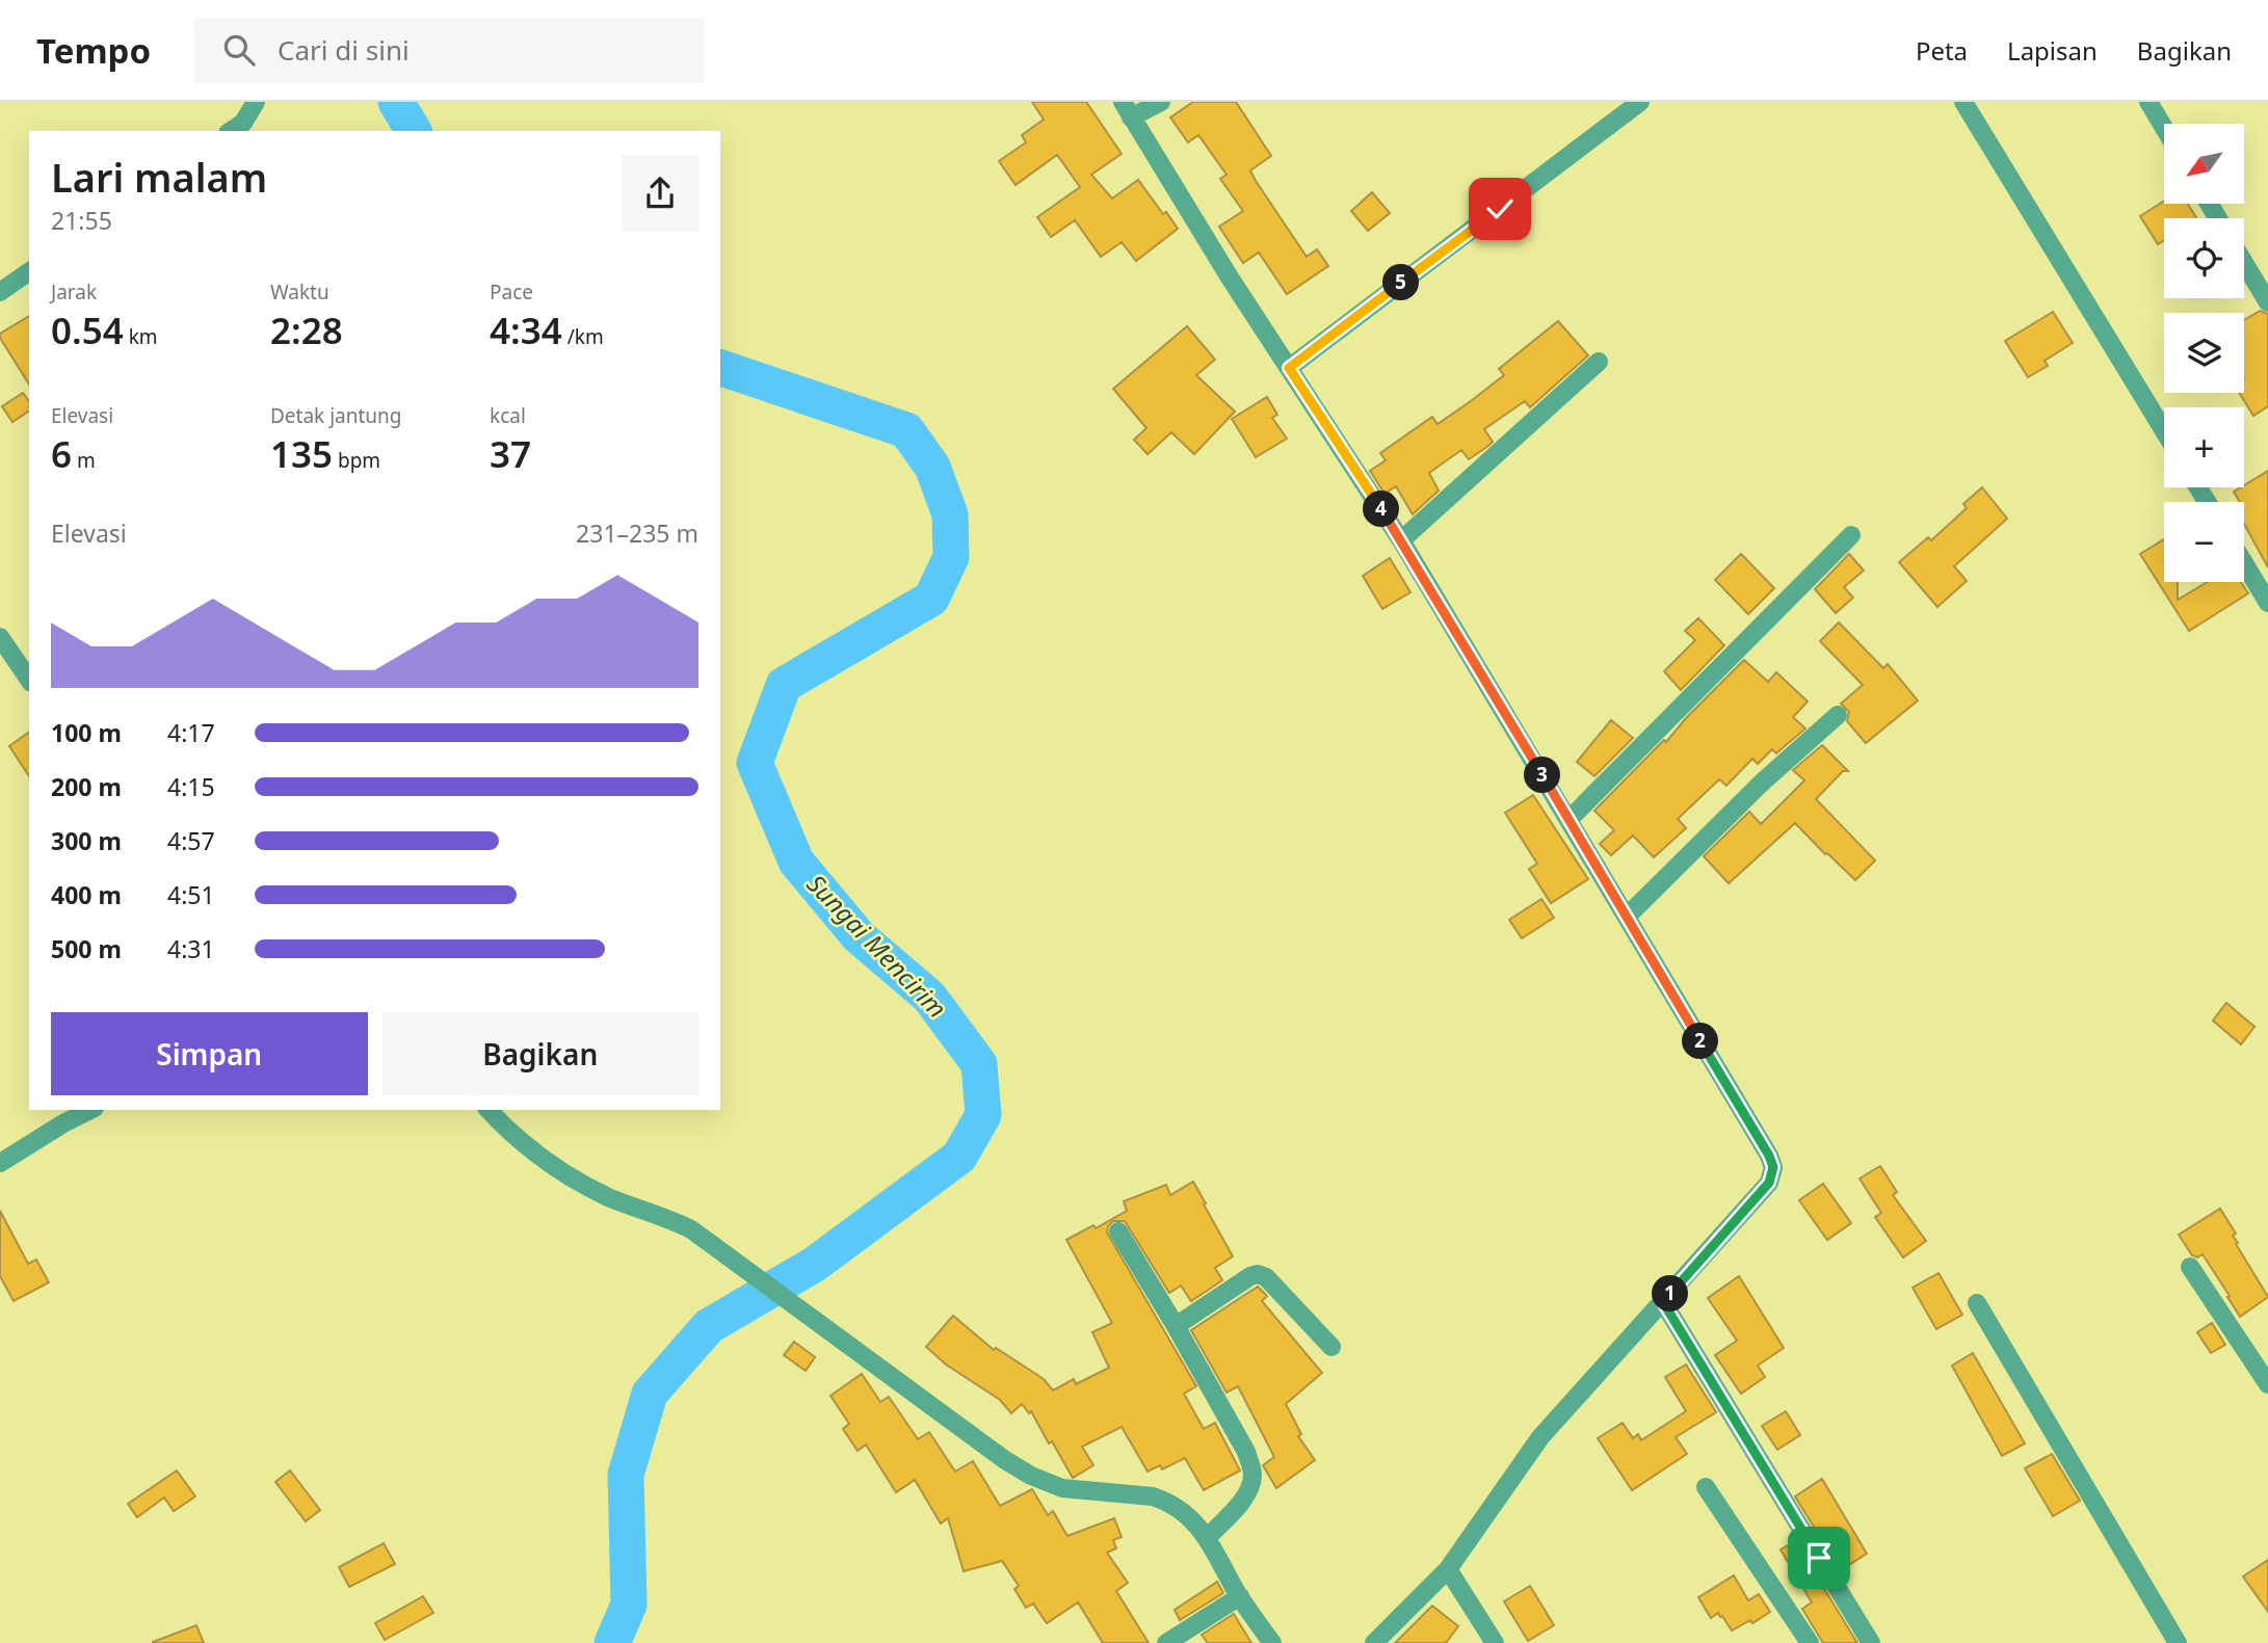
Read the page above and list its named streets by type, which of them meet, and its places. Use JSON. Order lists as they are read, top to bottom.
{
  "water": ["Sungai Mencirim"],
  "north": "bottom left",
  "page": {
    "header": "Tempo",
    "search": "Cari di sini",
    "nav": ["Peta", "Lapisan", "Bagikan"],
    "map_buttons": ["+", "−"],
    "heading": ["Lari malam", "21:55"],
    "stats": [
      ["Jarak", "0.54 km"],
      ["Waktu", "2:28"],
      ["Pace", "4:34 /km"],
      ["Elevasi", "6 m"],
      ["Detak jantung", "135 bpm"],
      ["kcal", "37"]
    ],
    "pins": [
      "5",
      "4",
      "3",
      "2",
      "1"
    ],
    "chart": ["Elevasi", "231–235 m"],
    "list": [
      {
        "name": "100 m",
        "note": "4:17"
      },
      {
        "name": "200 m",
        "note": "4:15"
      },
      {
        "name": "300 m",
        "note": "4:57"
      },
      {
        "name": "400 m",
        "note": "4:51"
      },
      {
        "name": "500 m",
        "note": "4:31"
      }
    ],
    "buttons": ["Simpan", "Bagikan"]
  }
}
